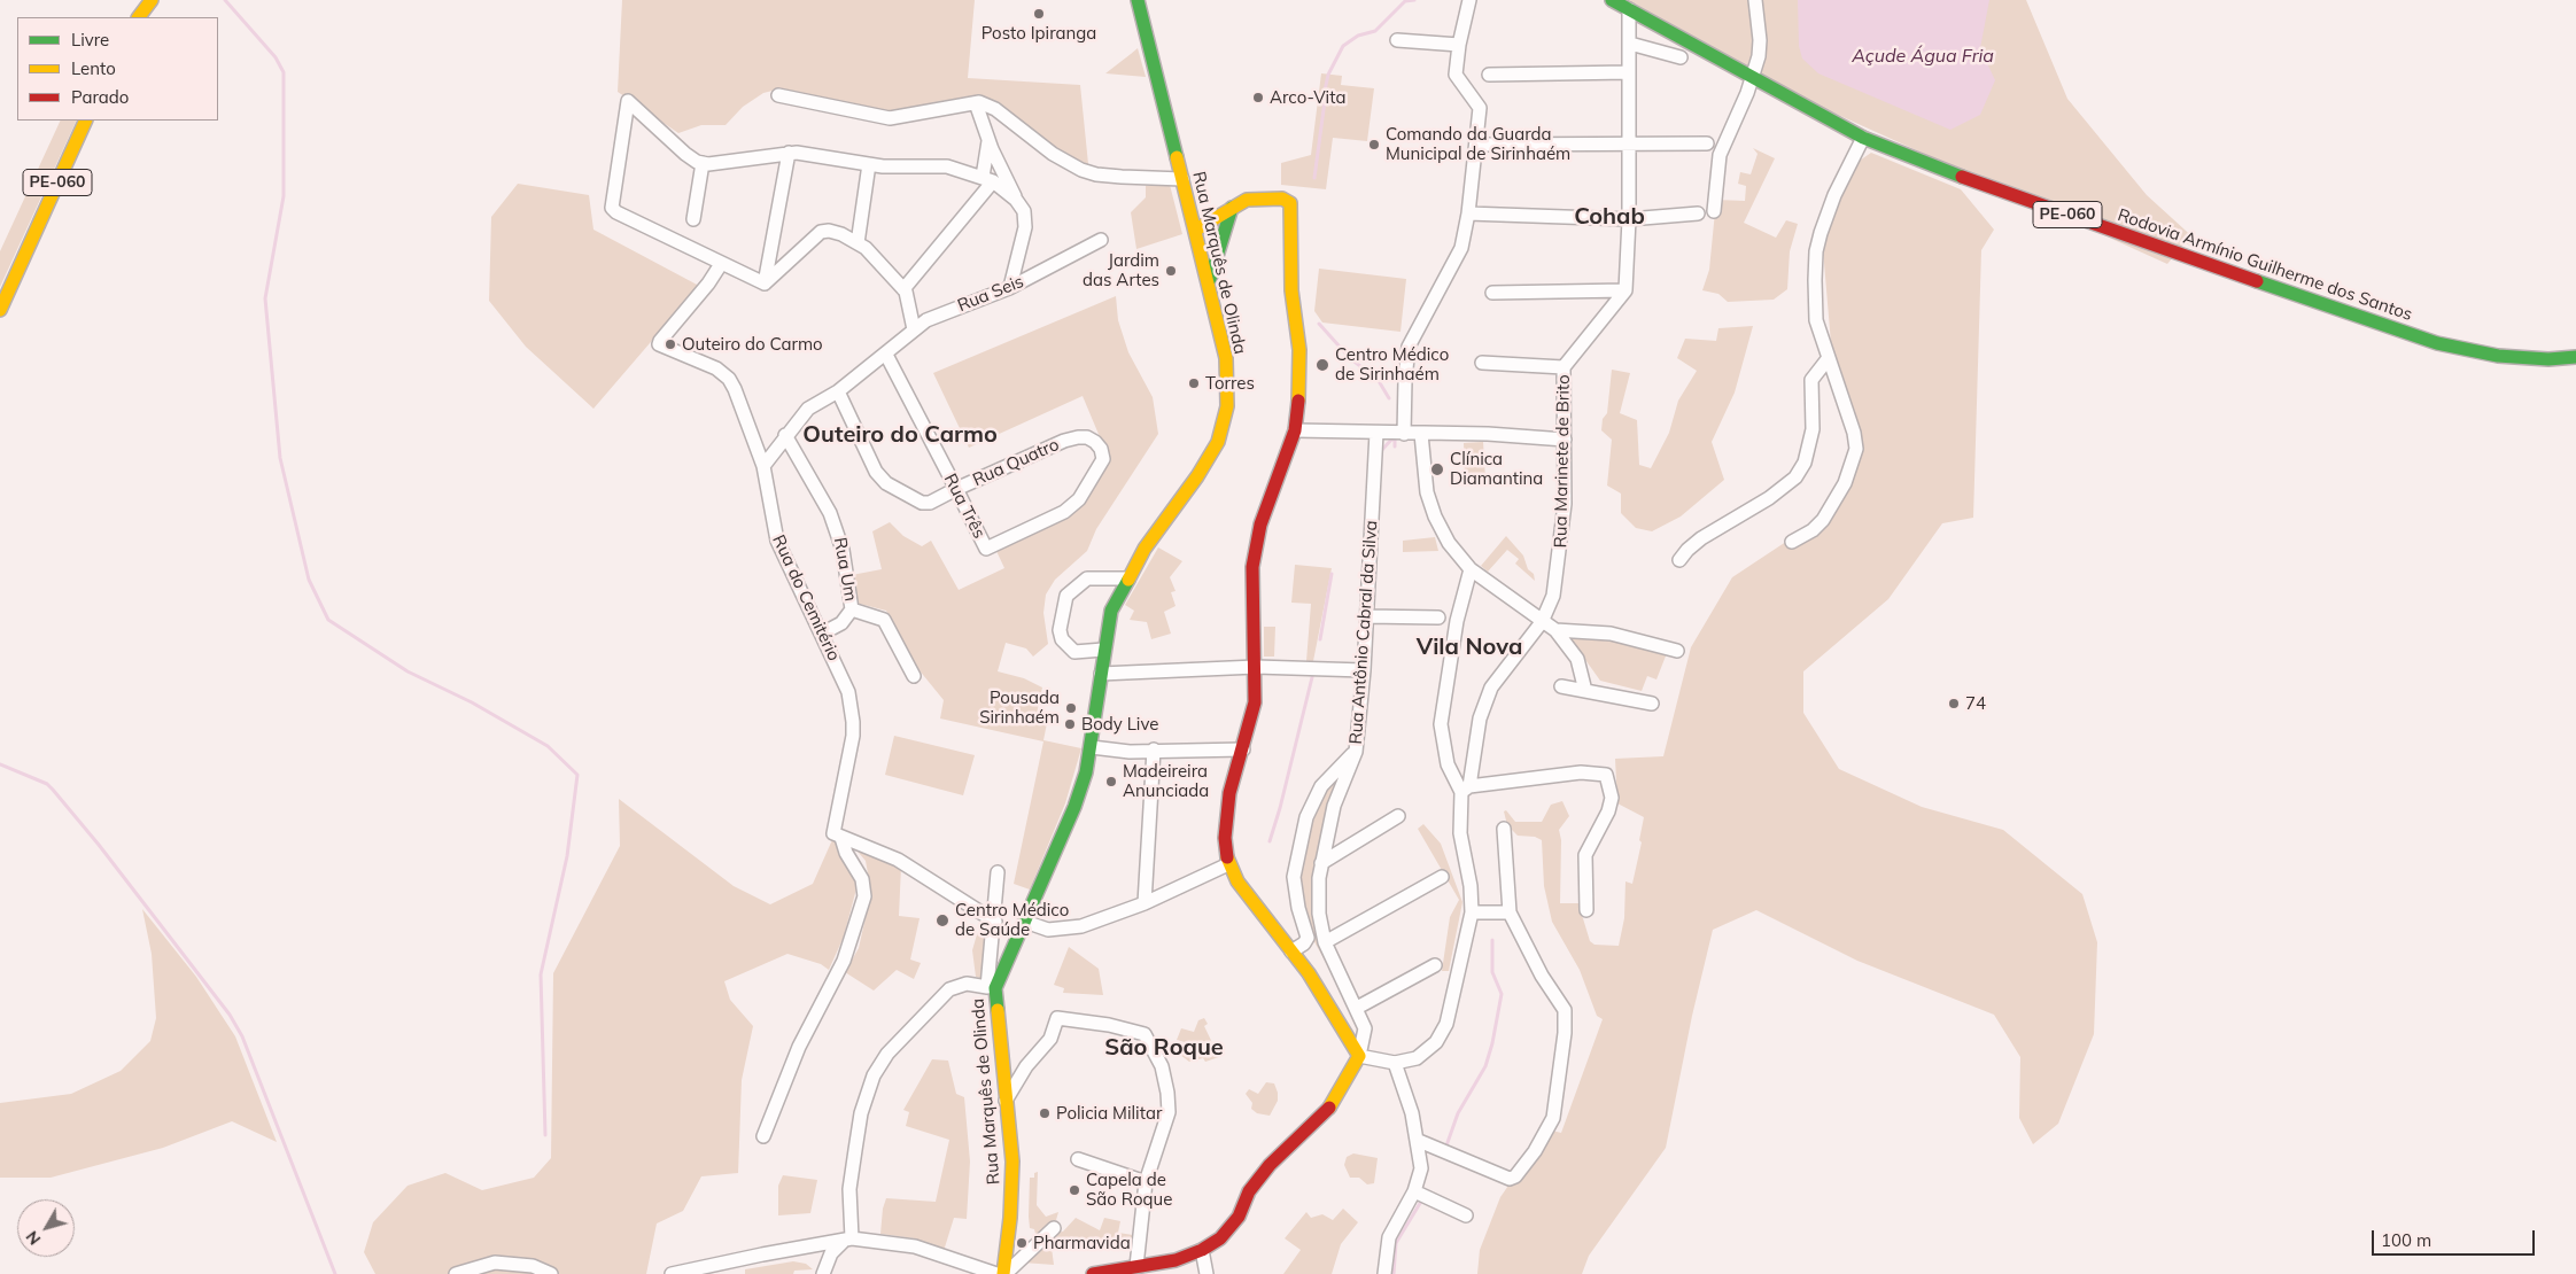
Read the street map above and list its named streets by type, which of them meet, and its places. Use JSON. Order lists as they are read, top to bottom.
{
  "streets": {
    "main road": ["PE-060", "Rua Marquês de Olinda", "Rodovia Armínio Guilherme dos Santos"],
    "street": [
      "Rua Seis",
      "Rua Marinete de Brito",
      "Rua Quatro",
      "Rua Três",
      "Rua Um",
      "Rua do Cemitério",
      "Rua Antônio Cabral da Silva"
    ]
  },
  "crossings": [
    ["Rua Seis", "Rua Quatro"],
    ["Rua Seis", "Rua Três"],
    ["Rua Quatro", "Rua Três"],
    ["Rua Um", "Rua do Cemitério"]
  ],
  "districts": [
    "Cohab",
    "Outeiro do Carmo",
    "Vila Nova",
    "São Roque"
  ],
  "water": ["Açude Água Fria"],
  "places": [
    "Posto Ipiranga",
    "Arco-Vita",
    "Comando da Guarda Municipal de Sirinhaém",
    "Jardim das Artes",
    "Outeiro do Carmo",
    "Centro Médico de Sirinhaém",
    "Torres",
    "Clínica Diamantina",
    "74",
    "Pousada Sirinhaém",
    "Body Live",
    "Madeireira Anunciada",
    "Centro Médico de Saúde",
    "Policia Militar",
    "Capela de São Roque",
    "Pharmavida"
  ],
  "legend": ["Livre", "Lento", "Parado"],
  "scale_bar": "100 m",
  "north": "bottom left"
}
